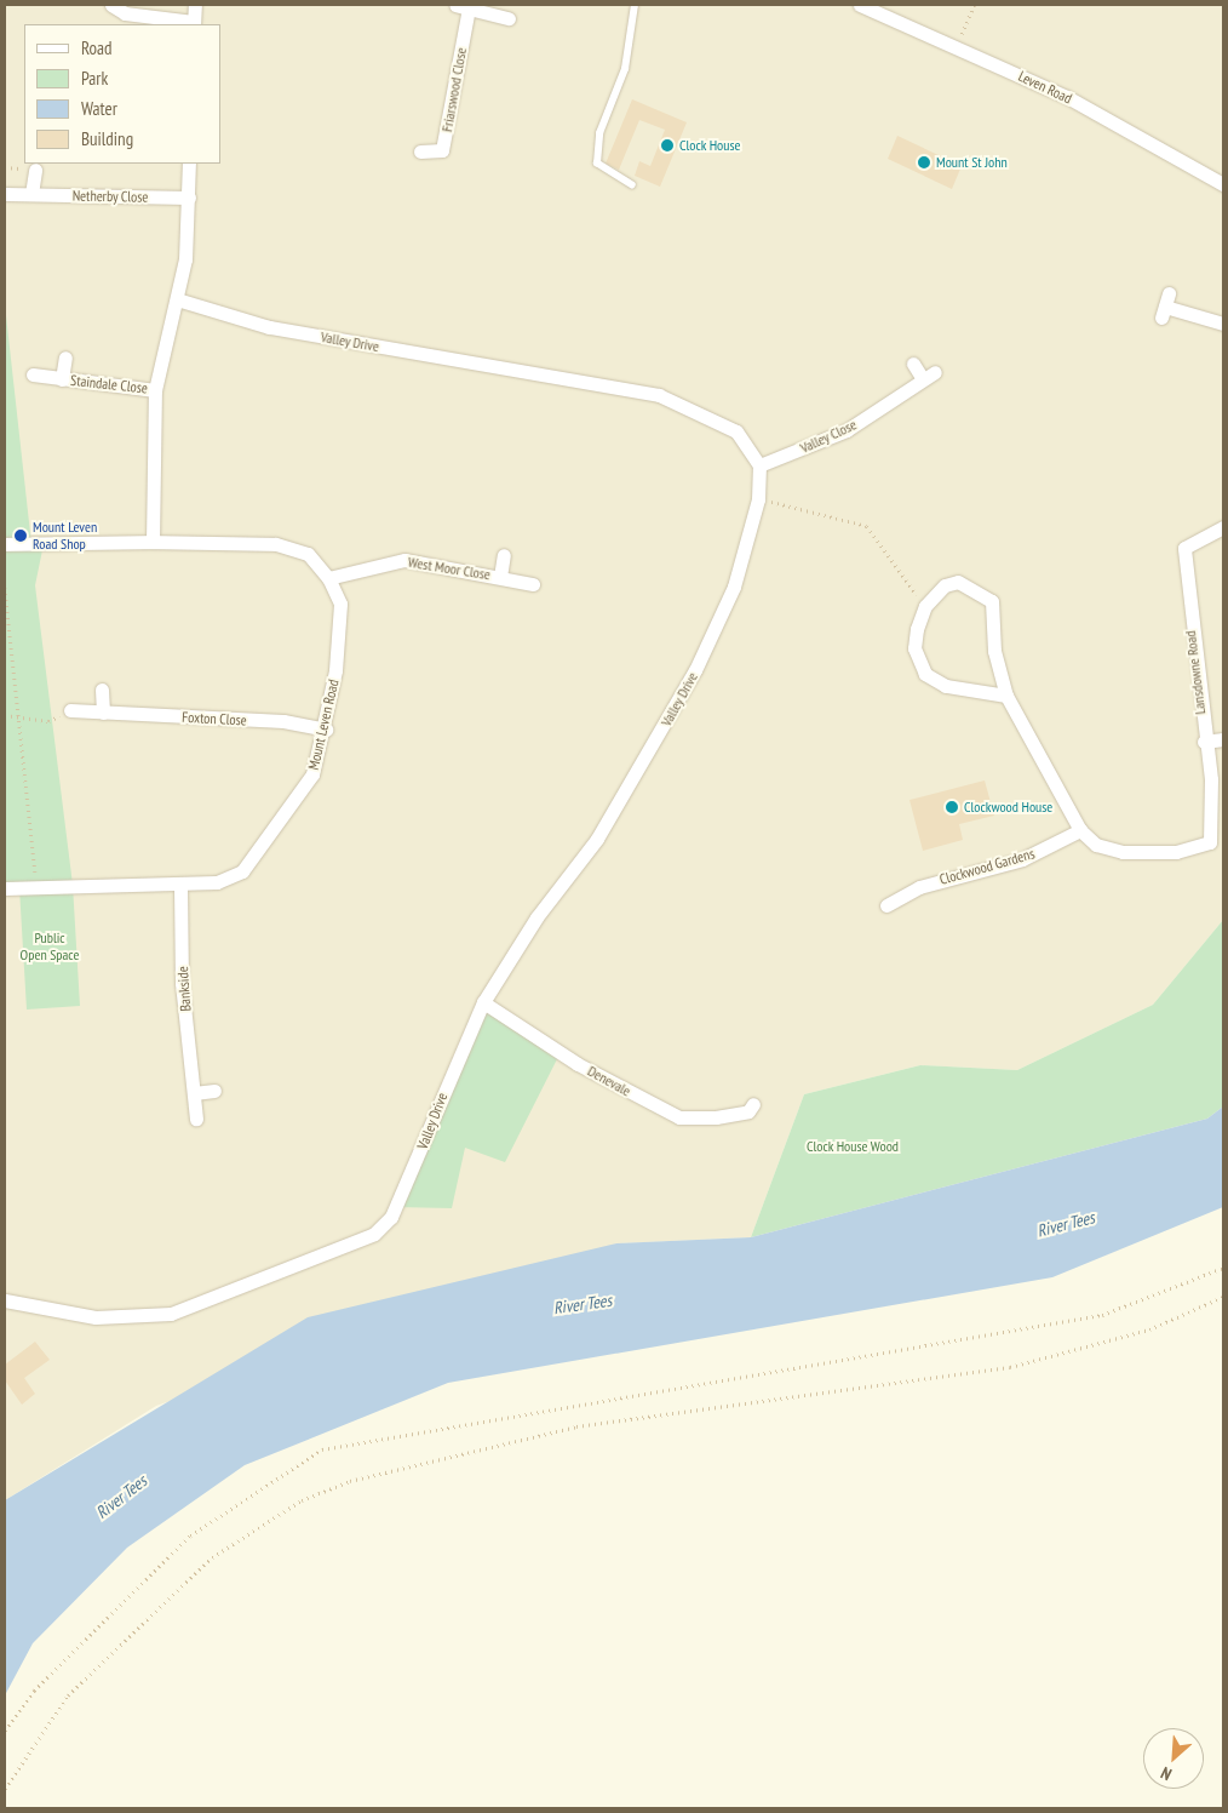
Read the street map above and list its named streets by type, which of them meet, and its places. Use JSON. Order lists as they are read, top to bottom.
{
  "streets": {
    "street": [
      "Leven Road",
      "Friarswood Close",
      "Netherby Close",
      "Valley Drive",
      "Staindale Close",
      "Valley Close",
      "West Moor Close",
      "Lansdowne Road",
      "Foxton Close",
      "Mount Leven Road",
      "Clockwood Gardens",
      "Bankside",
      "Denevale"
    ]
  },
  "crossings": [
    ["Valley Drive", "Valley Close"],
    ["Valley Drive", "Denevale"],
    ["West Moor Close", "Mount Leven Road"],
    ["Lansdowne Road", "Clockwood Gardens"],
    ["Foxton Close", "Mount Leven Road"],
    ["Mount Leven Road", "Bankside"]
  ],
  "water": ["River Tees"],
  "parks": ["Public Open Space", "Clock House Wood"],
  "places": [
    "Clock House",
    "Mount St John",
    "Mount Leven Road Shop",
    "Clockwood House"
  ],
  "legend": [
    "Road",
    "Park",
    "Water",
    "Building"
  ],
  "north": "bottom left"
}
